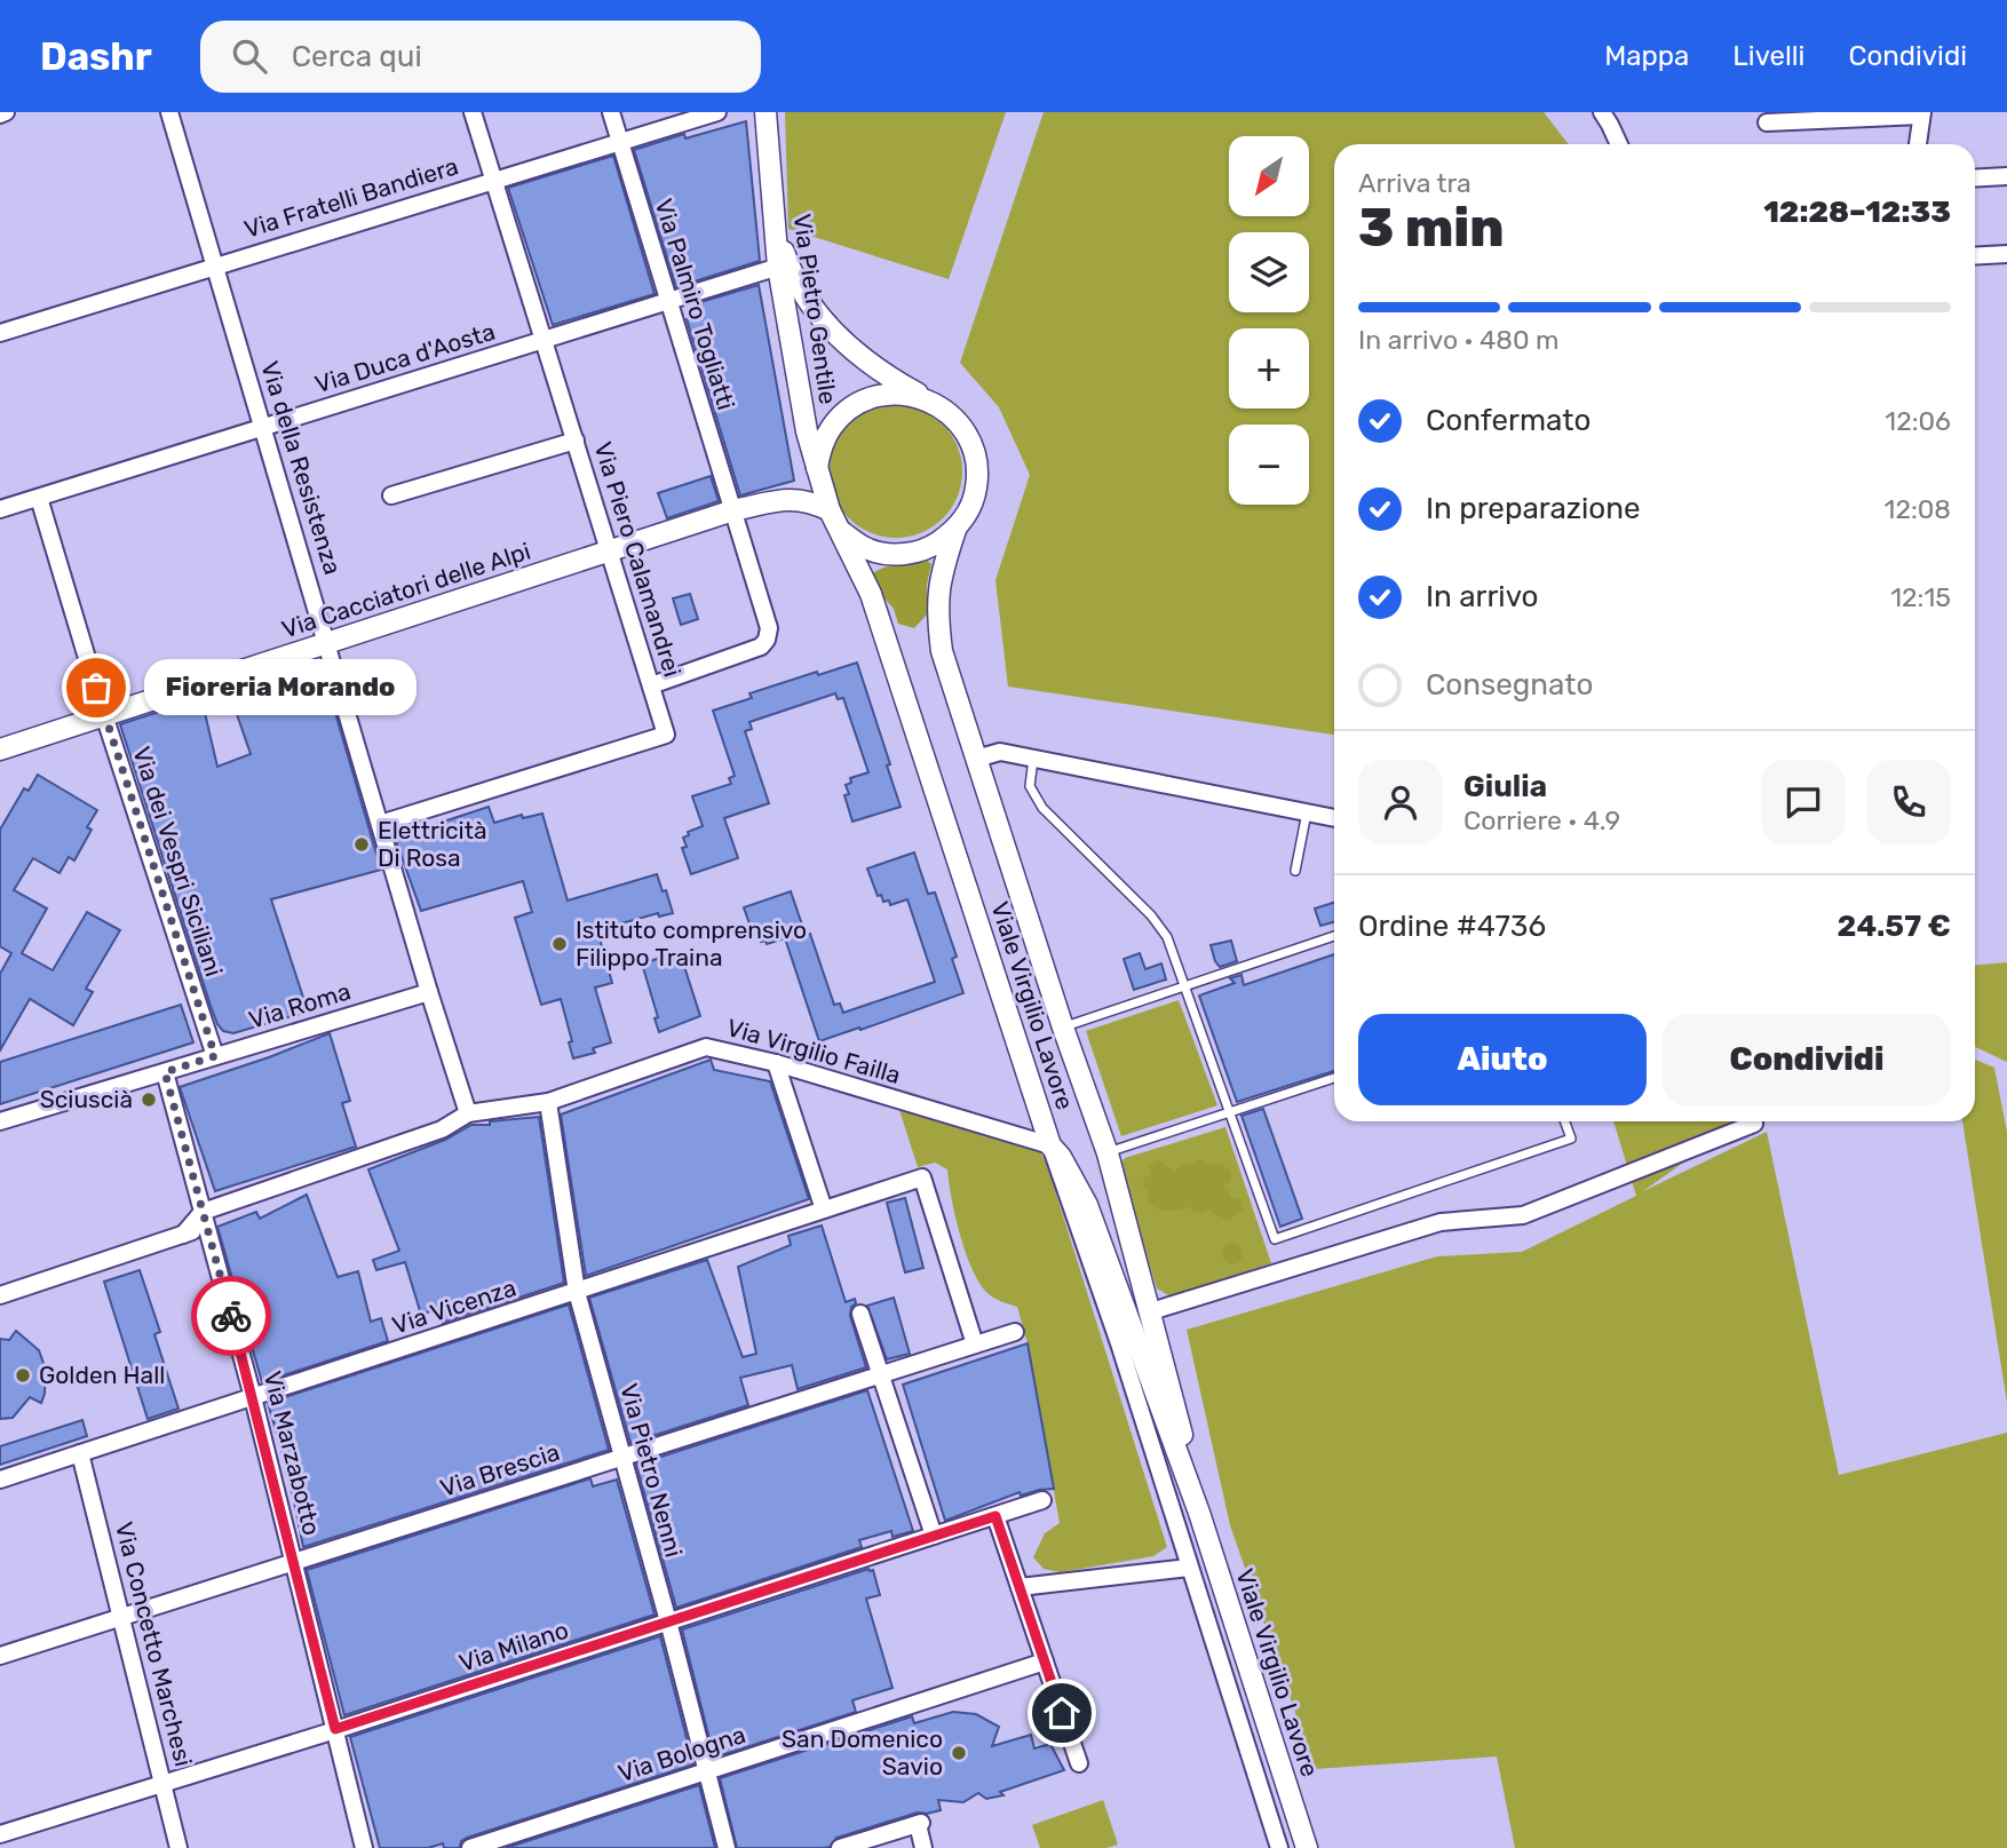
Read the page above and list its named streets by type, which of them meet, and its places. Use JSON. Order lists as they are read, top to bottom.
{
  "streets": {
    "street": [
      "Via Fratelli Bandiera",
      "Via Palmiro Togliatti",
      "Via Pietro Gentile",
      "Via Duca d'Aosta",
      "Via della Resistenza",
      "Via Piero Calamandrei",
      "Via Cacciatori delle Alpi",
      "Via dei Vespri Siciliani",
      "Via Roma",
      "Viale Virgilio Lavore",
      "Via Virgilio Failla",
      "Via Vicenza",
      "Via Marzabotto",
      "Via Brescia",
      "Via Pietro Nenni",
      "Via Concetto Marchesi",
      "Via Milano",
      "Via Bologna"
    ]
  },
  "crossings": [
    ["Via Fratelli Bandiera", "Via Palmiro Togliatti"],
    ["Via Fratelli Bandiera", "Via della Resistenza"],
    ["Via Fratelli Bandiera", "Via Piero Calamandrei"],
    ["Via Palmiro Togliatti", "Via Duca d'Aosta"],
    ["Via Palmiro Togliatti", "Via Piero Calamandrei"],
    ["Via Palmiro Togliatti", "Via Cacciatori delle Alpi"],
    ["Via Pietro Gentile", "Via Duca d'Aosta"],
    ["Via Pietro Gentile", "Via Cacciatori delle Alpi"],
    ["Via Pietro Gentile", "Viale Virgilio Lavore"],
    ["Via Duca d'Aosta", "Via della Resistenza"],
    ["Via Duca d'Aosta", "Via Piero Calamandrei"],
    ["Via Duca d'Aosta", "Via dei Vespri Siciliani"],
    ["Via della Resistenza", "Via Piero Calamandrei"],
    ["Via della Resistenza", "Via Cacciatori delle Alpi"],
    ["Via della Resistenza", "Via Roma"],
    ["Via della Resistenza", "Via Virgilio Failla"],
    ["Via Piero Calamandrei", "Via Cacciatori delle Alpi"],
    ["Via Cacciatori delle Alpi", "Via dei Vespri Siciliani"],
    ["Via Cacciatori delle Alpi", "Viale Virgilio Lavore"],
    ["Via dei Vespri Siciliani", "Via Roma"],
    ["Via Roma", "Via Marzabotto"],
    ["Viale Virgilio Lavore", "Via Virgilio Failla"],
    ["Via Virgilio Failla", "Via Marzabotto"],
    ["Via Virgilio Failla", "Via Pietro Nenni"],
    ["Via Vicenza", "Via Marzabotto"],
    ["Via Vicenza", "Via Brescia"],
    ["Via Vicenza", "Via Pietro Nenni"],
    ["Via Vicenza", "Via Concetto Marchesi"],
    ["Via Marzabotto", "Via Brescia"],
    ["Via Marzabotto", "Via Milano"],
    ["Via Brescia", "Via Pietro Nenni"],
    ["Via Brescia", "Via Concetto Marchesi"],
    ["Via Pietro Nenni", "Via Milano"],
    ["Via Pietro Nenni", "Via Bologna"],
    ["Via Concetto Marchesi", "Via Milano"]
  ],
  "places": [
    "Fioreria Morando",
    "Elettricità Di Rosa",
    "Istituto comprensivo Filippo Traina",
    "Sciuscià",
    "Golden Hall",
    "San Domenico Savio"
  ],
  "north": "bottom left",
  "page": {
    "header": "Dashr",
    "search": "Cerca qui",
    "nav": ["Mappa", "Livelli", "Condividi"],
    "map_buttons": ["+", "−"],
    "heading": ["3 min", "Arriva tra", "12:28–12:33"],
    "panel": [
      "Giulia",
      "Corriere · 4.9",
      "Ordine #4736",
      "24.57 €"
    ],
    "bar": "In arrivo · 480 m",
    "list": [
      ["Confermato", "12:06"],
      ["In preparazione", "12:08"],
      ["In arrivo", "12:15"],
      "Consegnato"
    ],
    "bubble": "Fioreria Morando",
    "buttons": ["Aiuto", "Condividi"]
  }
}
